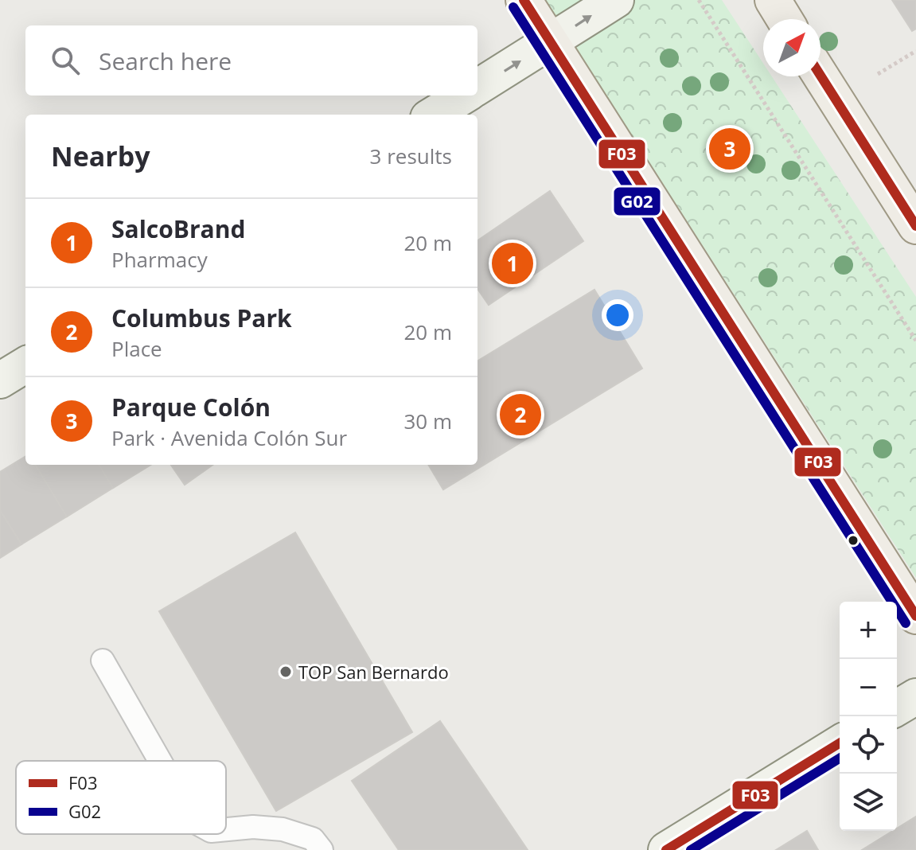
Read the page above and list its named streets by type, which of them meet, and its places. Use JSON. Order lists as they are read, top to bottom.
{
  "places": ["TOP San Bernardo"],
  "lines": ["transit line F03", "transit line G02"],
  "legend": ["F03", "G02"],
  "north": "top right",
  "page": {
    "search": "Search here",
    "heading": ["Nearby", "3 results"],
    "pins": ["3", "1", "2"],
    "list": [
      {
        "mark": "1",
        "name": "SalcoBrand",
        "note": "Pharmacy",
        "value": "20 m"
      },
      {
        "mark": "2",
        "name": "Columbus Park",
        "note": "Place",
        "value": "20 m"
      },
      {
        "mark": "3",
        "name": "Parque Colón",
        "note": "Park · Avenida Colón Sur",
        "value": "30 m"
      }
    ],
    "map_buttons": ["+", "−"]
  }
}
